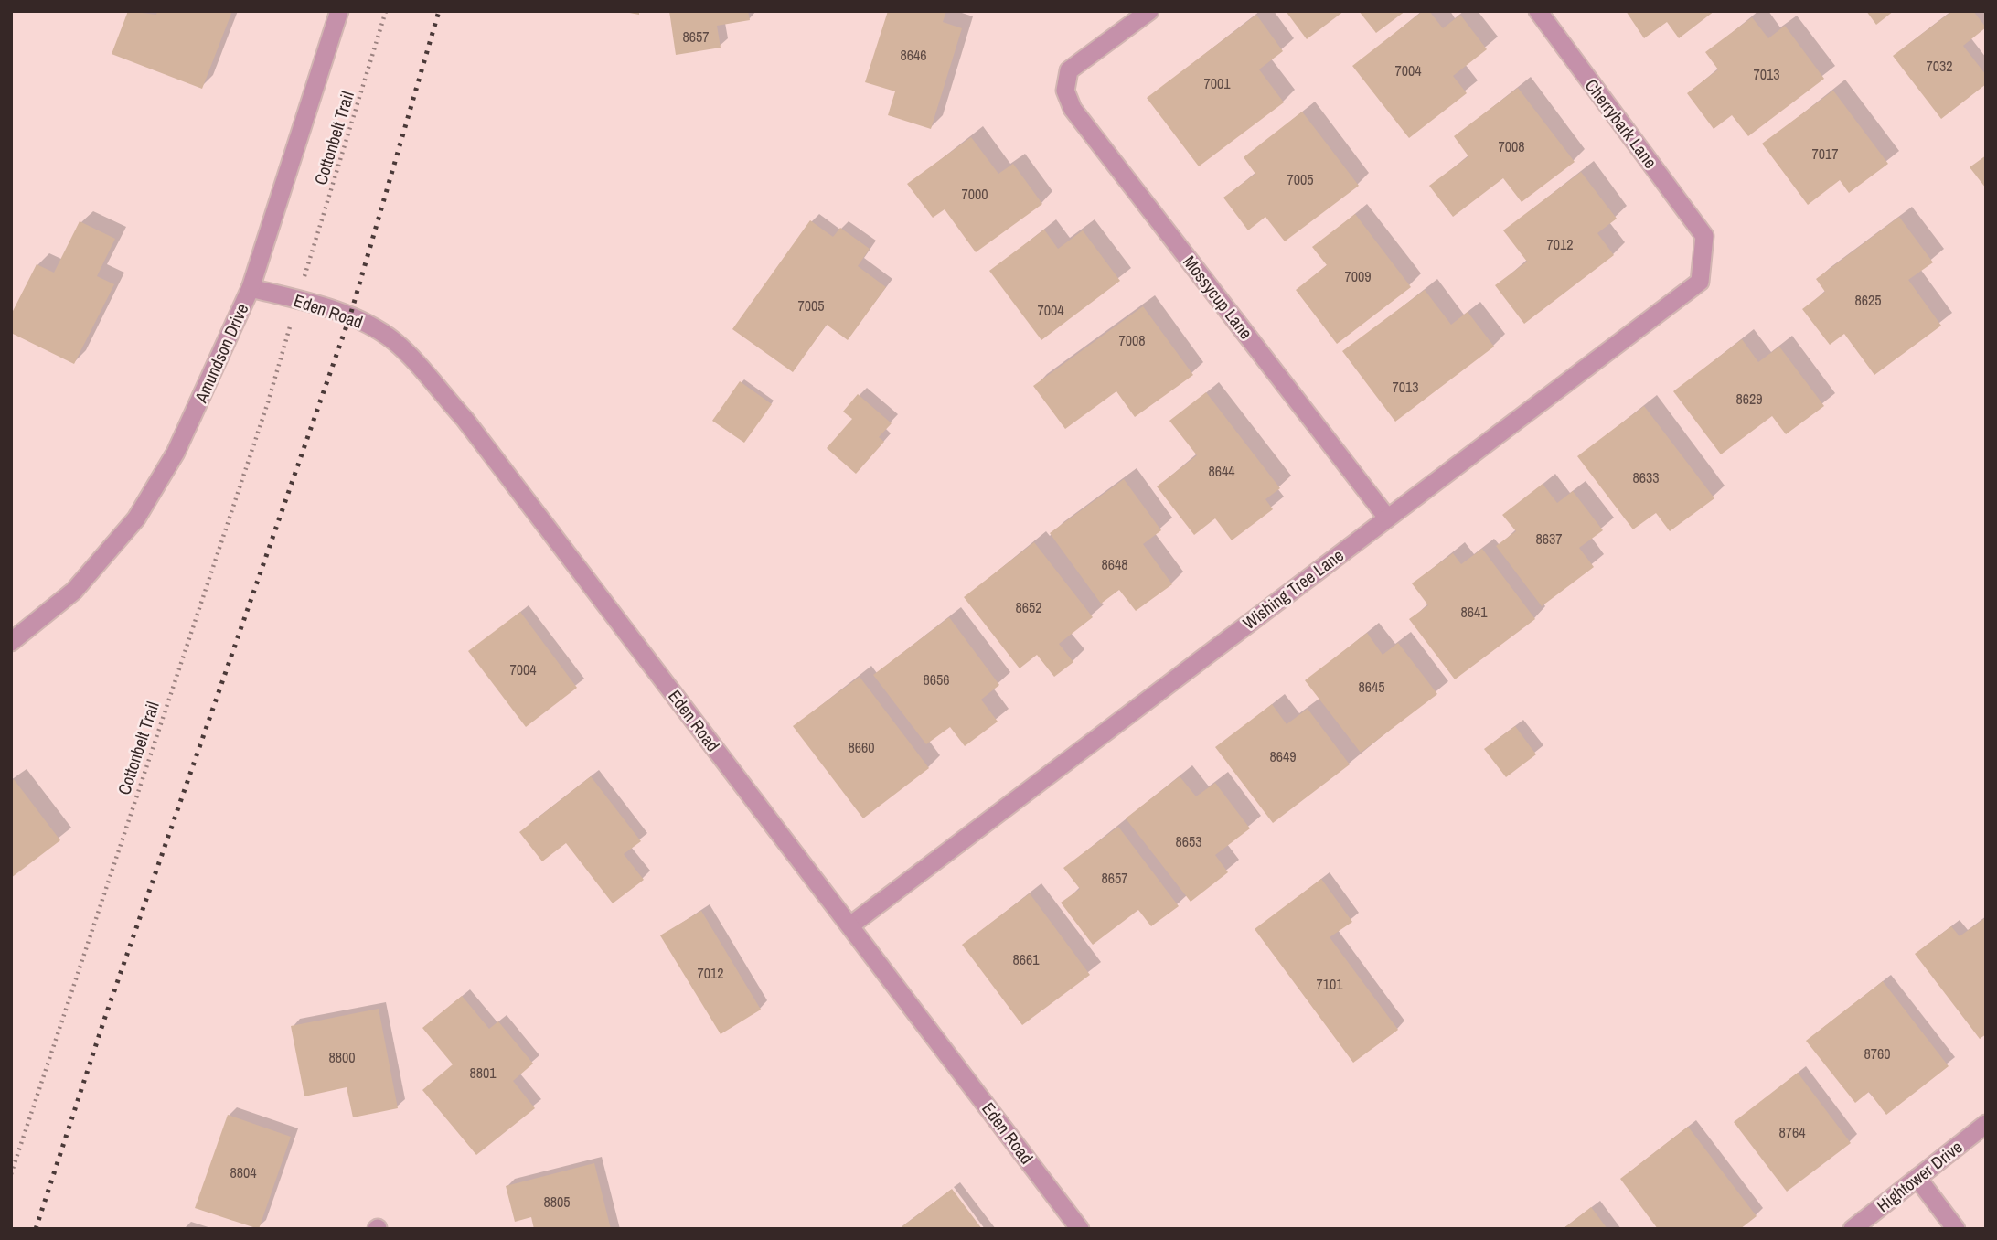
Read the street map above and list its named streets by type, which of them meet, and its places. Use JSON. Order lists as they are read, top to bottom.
{
  "streets": {
    "street": [
      "Cherrybark Lane",
      "Mossycup Lane",
      "Eden Road",
      "Amundson Drive",
      "Wishing Tree Lane",
      "Hightower Drive"
    ],
    "path": ["Cottonbelt Trail"]
  },
  "crossings": [
    ["Cherrybark Lane", "Wishing Tree Lane"],
    ["Mossycup Lane", "Wishing Tree Lane"],
    ["Eden Road", "Amundson Drive"],
    ["Eden Road", "Wishing Tree Lane"]
  ],
  "house_numbers": [
    "8657",
    "8646",
    "7032",
    "7004",
    "7013",
    "7001",
    "7008",
    "7017",
    "7005",
    "7000",
    "7012",
    "7009",
    "8625",
    "7005",
    "7004",
    "7008",
    "7013",
    "8629",
    "8644",
    "8633",
    "8637",
    "8648",
    "8652",
    "8641",
    "7004",
    "8656",
    "8645",
    "8660",
    "8649",
    "8653",
    "8657",
    "8661",
    "7012",
    "7101",
    "8760",
    "8800",
    "8801",
    "8764",
    "8804",
    "8805"
  ]
}
